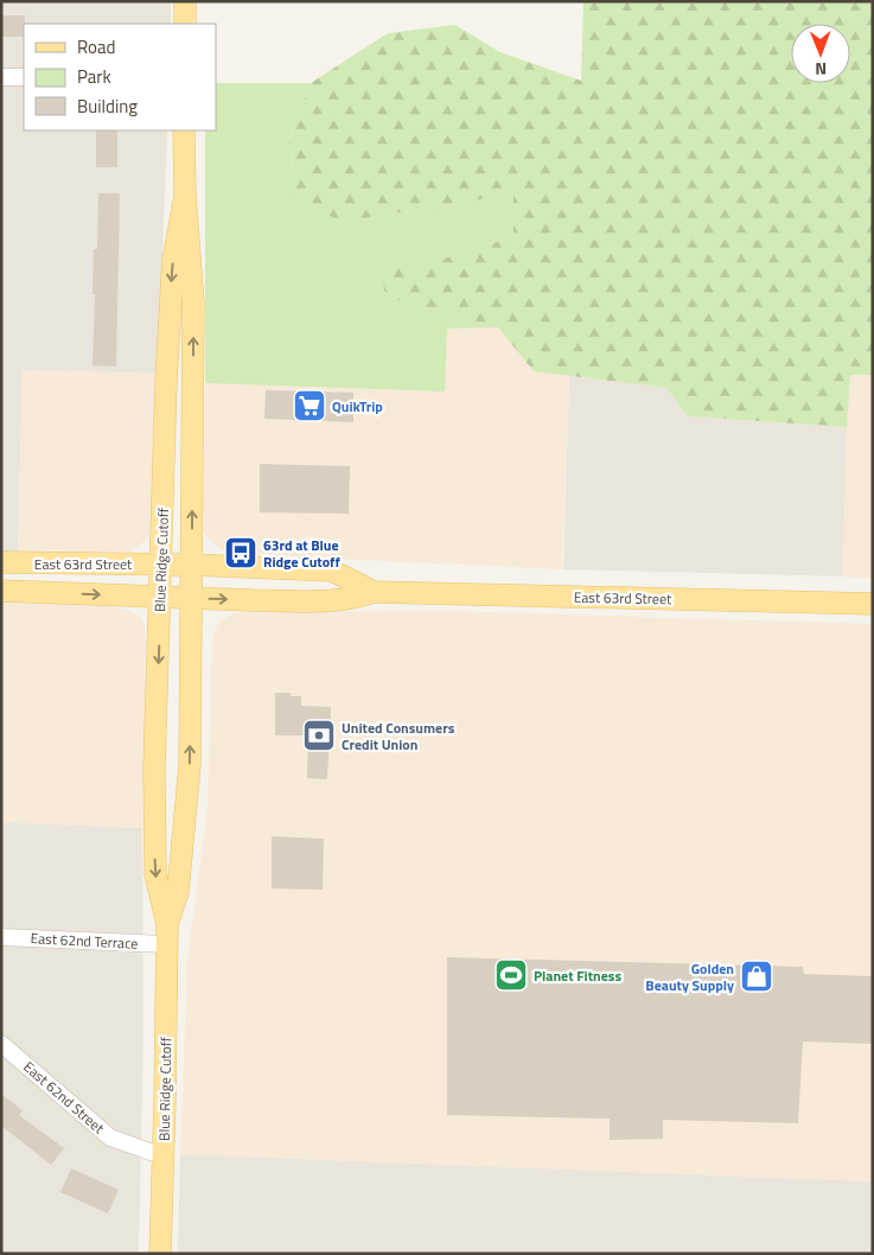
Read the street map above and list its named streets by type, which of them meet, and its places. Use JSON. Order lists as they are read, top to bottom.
{
  "streets": {
    "main road": ["Blue Ridge Cutoff", "East 63rd Street"],
    "street": ["East 62nd Terrace", "East 62nd Street"]
  },
  "crossings": [
    ["Blue Ridge Cutoff", "East 63rd Street"],
    ["Blue Ridge Cutoff", "East 62nd Terrace"],
    ["Blue Ridge Cutoff", "East 62nd Street"]
  ],
  "places": {
    "supermarket": ["QuikTrip"],
    "bus stop": ["63rd at Blue Ridge Cutoff"],
    "bank": ["United Consumers Credit Union"],
    "sports": ["Planet Fitness"],
    "shop": ["Golden Beauty Supply"]
  },
  "legend": ["Road", "Park", "Building"],
  "north": "bottom"
}
